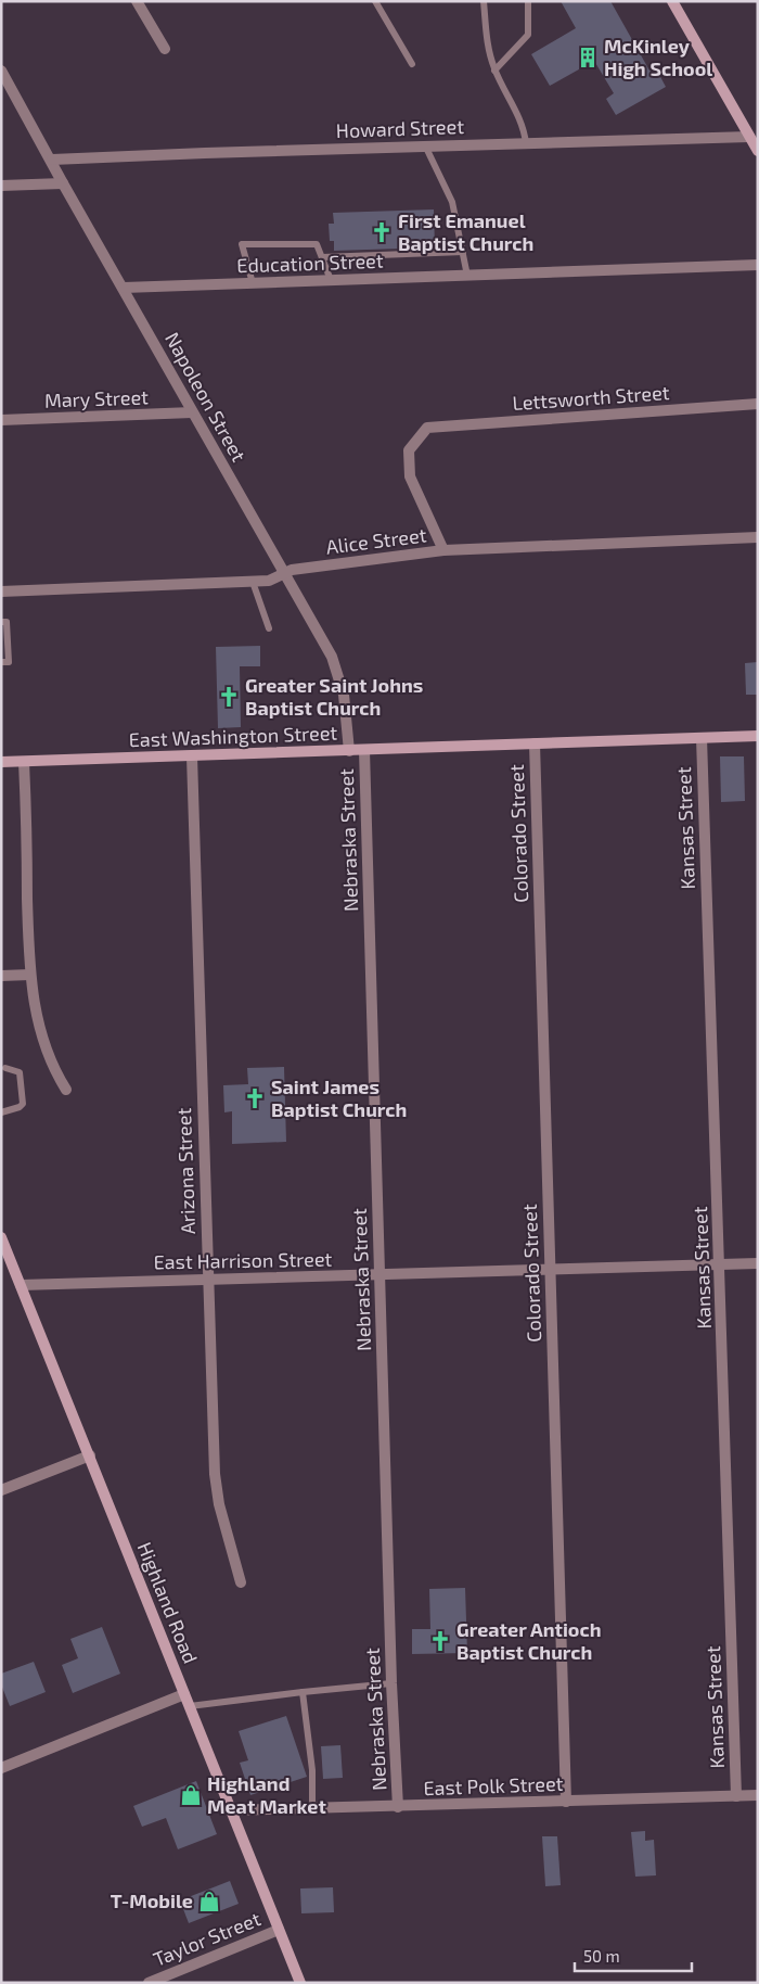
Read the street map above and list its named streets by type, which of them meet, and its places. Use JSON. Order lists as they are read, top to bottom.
{
  "streets": {
    "street": [
      "Howard Street",
      "Education Street",
      "Napoleon Street",
      "Lettsworth Street",
      "Mary Street",
      "Alice Street",
      "East Washington Street",
      "Kansas Street",
      "Colorado Street",
      "Nebraska Street",
      "Arizona Street",
      "East Harrison Street",
      "Highland Road",
      "East Polk Street",
      "Taylor Street"
    ]
  },
  "crossings": [
    ["Howard Street", "Napoleon Street"],
    ["Education Street", "Napoleon Street"],
    ["Napoleon Street", "Mary Street"],
    ["Napoleon Street", "Alice Street"],
    ["Napoleon Street", "East Washington Street"],
    ["Lettsworth Street", "Alice Street"],
    ["East Washington Street", "Kansas Street"],
    ["East Washington Street", "Colorado Street"],
    ["East Washington Street", "Nebraska Street"],
    ["East Washington Street", "Arizona Street"],
    ["Kansas Street", "East Harrison Street"],
    ["Kansas Street", "East Polk Street"],
    ["Colorado Street", "East Harrison Street"],
    ["Colorado Street", "East Polk Street"],
    ["Nebraska Street", "East Harrison Street"],
    ["Nebraska Street", "East Polk Street"],
    ["Arizona Street", "East Harrison Street"],
    ["East Harrison Street", "Highland Road"],
    ["Highland Road", "East Polk Street"],
    ["Highland Road", "Taylor Street"]
  ],
  "places": {
    "building": ["McKinley High School"],
    "church": [
      "First Emanuel Baptist Church",
      "Greater Saint Johns Baptist Church",
      "Saint James Baptist Church",
      "Greater Antioch Baptist Church"
    ],
    "shop": ["Highland Meat Market", "T-Mobile"]
  },
  "scale_bar": "50 m"
}
